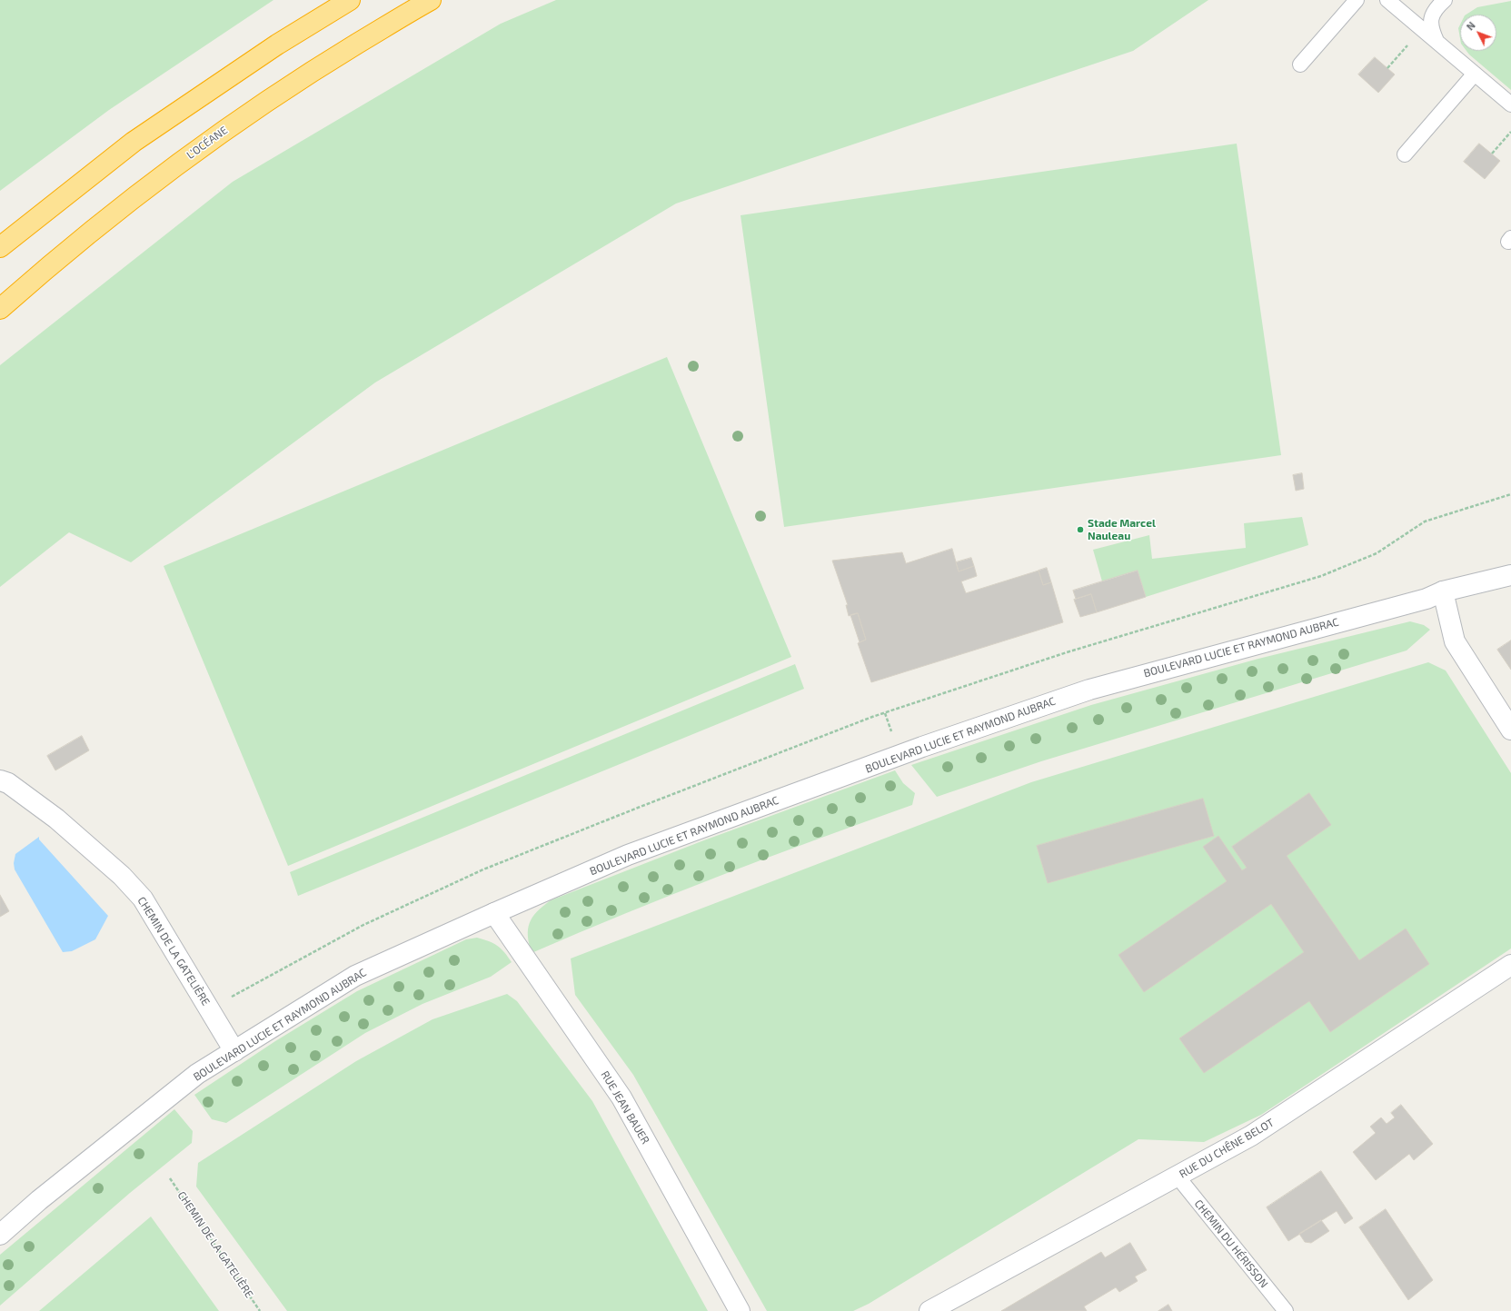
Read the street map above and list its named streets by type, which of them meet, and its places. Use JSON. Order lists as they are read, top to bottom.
{
  "streets": {
    "highway": ["L’OCÉANE"],
    "street": [
      "BOULEVARD LUCIE ET RAYMOND AUBRAC",
      "CHEMIN DE LA GATELIÈRE",
      "RUE JEAN BAUER",
      "RUE DU CHÊNE BELOT"
    ],
    "lane": ["CHEMIN DU HÉRISSON"]
  },
  "crossings": [
    ["BOULEVARD LUCIE ET RAYMOND AUBRAC", "CHEMIN DE LA GATELIÈRE"],
    ["BOULEVARD LUCIE ET RAYMOND AUBRAC", "RUE JEAN BAUER"],
    ["RUE DU CHÊNE BELOT", "CHEMIN DU HÉRISSON"]
  ],
  "places": ["Stade Marcel Nauleau"],
  "north": "top left"
}
